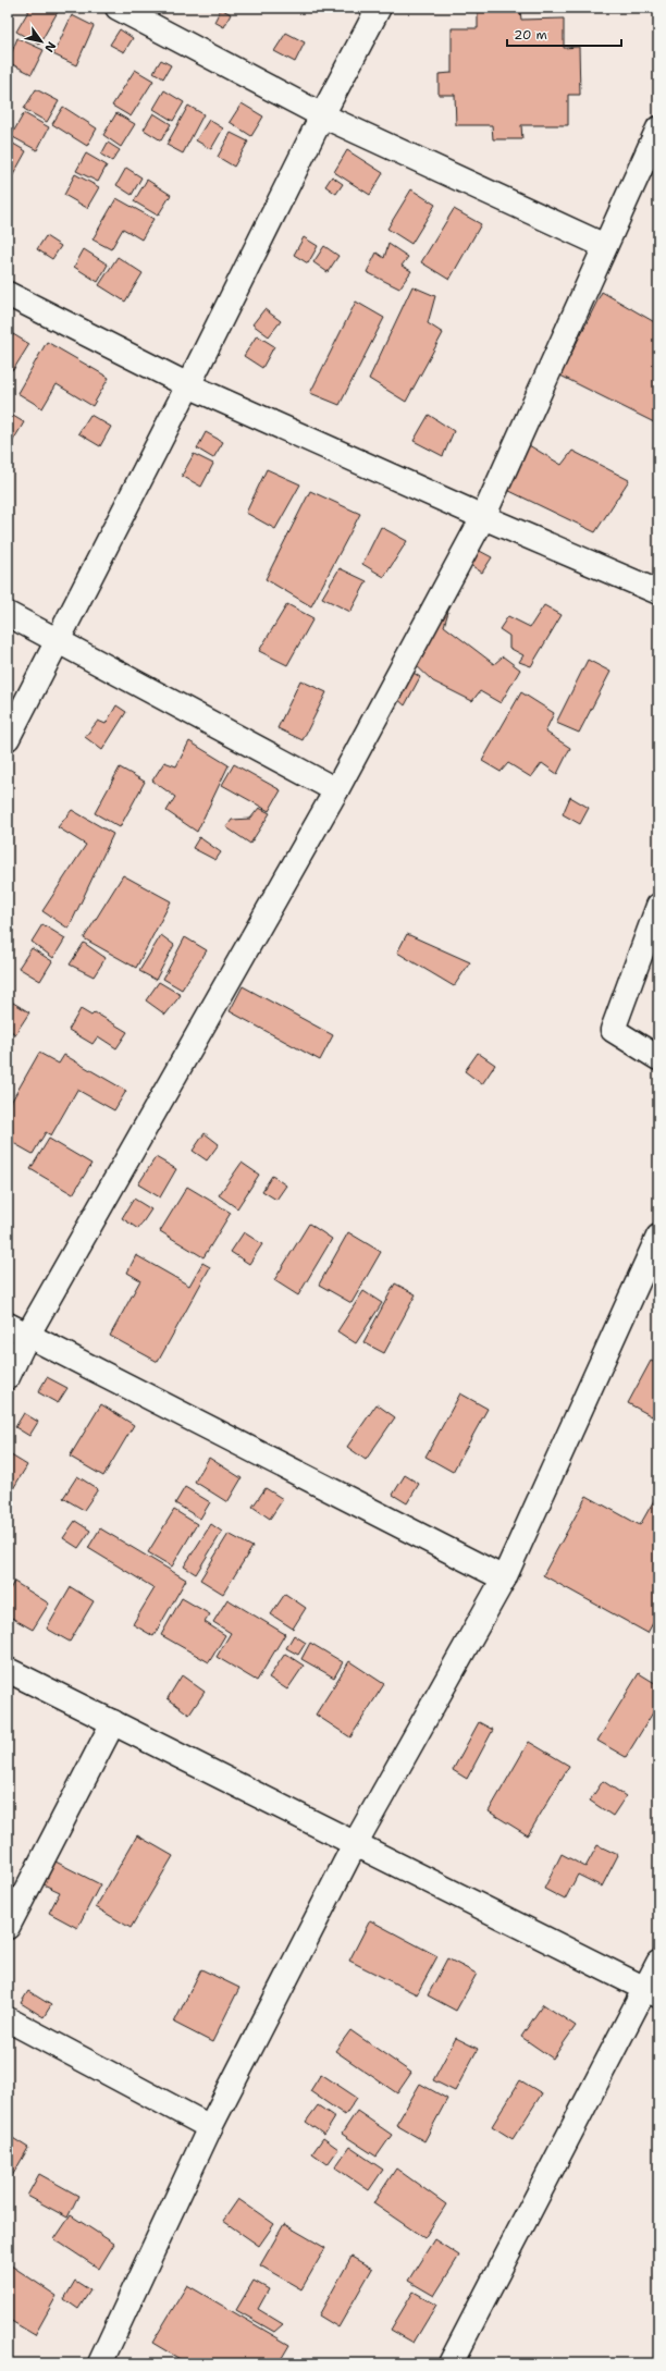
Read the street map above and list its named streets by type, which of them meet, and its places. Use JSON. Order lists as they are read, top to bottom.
{
  "scale_bar": "20 m",
  "north": "bottom right"
}
